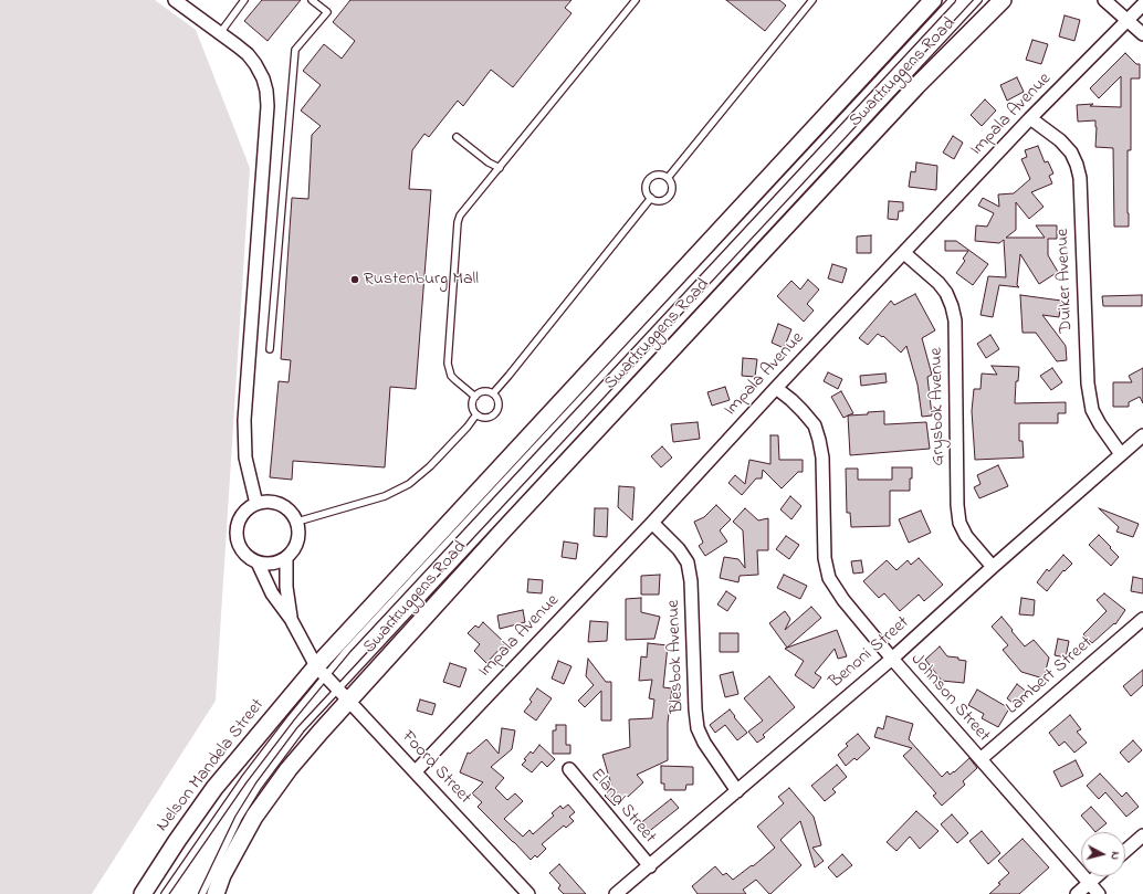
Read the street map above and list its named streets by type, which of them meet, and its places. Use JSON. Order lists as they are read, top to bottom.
{
  "streets": {
    "main road": ["Swartruggens Road", "Nelson Mandela Street"],
    "street": [
      "Impala Avenue",
      "Duiker Avenue",
      "Grysbok Avenue",
      "Benoni Street",
      "Blesbok Avenue",
      "Lambert Street",
      "Johnson Street",
      "Foord Street",
      "Eland Street"
    ]
  },
  "crossings": [
    ["Swartruggens Road", "Nelson Mandela Street"],
    ["Swartruggens Road", "Foord Street"],
    ["Impala Avenue", "Duiker Avenue"],
    ["Impala Avenue", "Grysbok Avenue"],
    ["Impala Avenue", "Blesbok Avenue"],
    ["Impala Avenue", "Johnson Street"],
    ["Impala Avenue", "Foord Street"],
    ["Duiker Avenue", "Benoni Street"],
    ["Grysbok Avenue", "Benoni Street"],
    ["Benoni Street", "Blesbok Avenue"],
    ["Benoni Street", "Johnson Street"],
    ["Benoni Street", "Eland Street"],
    ["Lambert Street", "Johnson Street"],
    ["Nelson Mandela Street", "Foord Street"]
  ],
  "places": ["Rustenburg Mall"],
  "north": "right"
}
